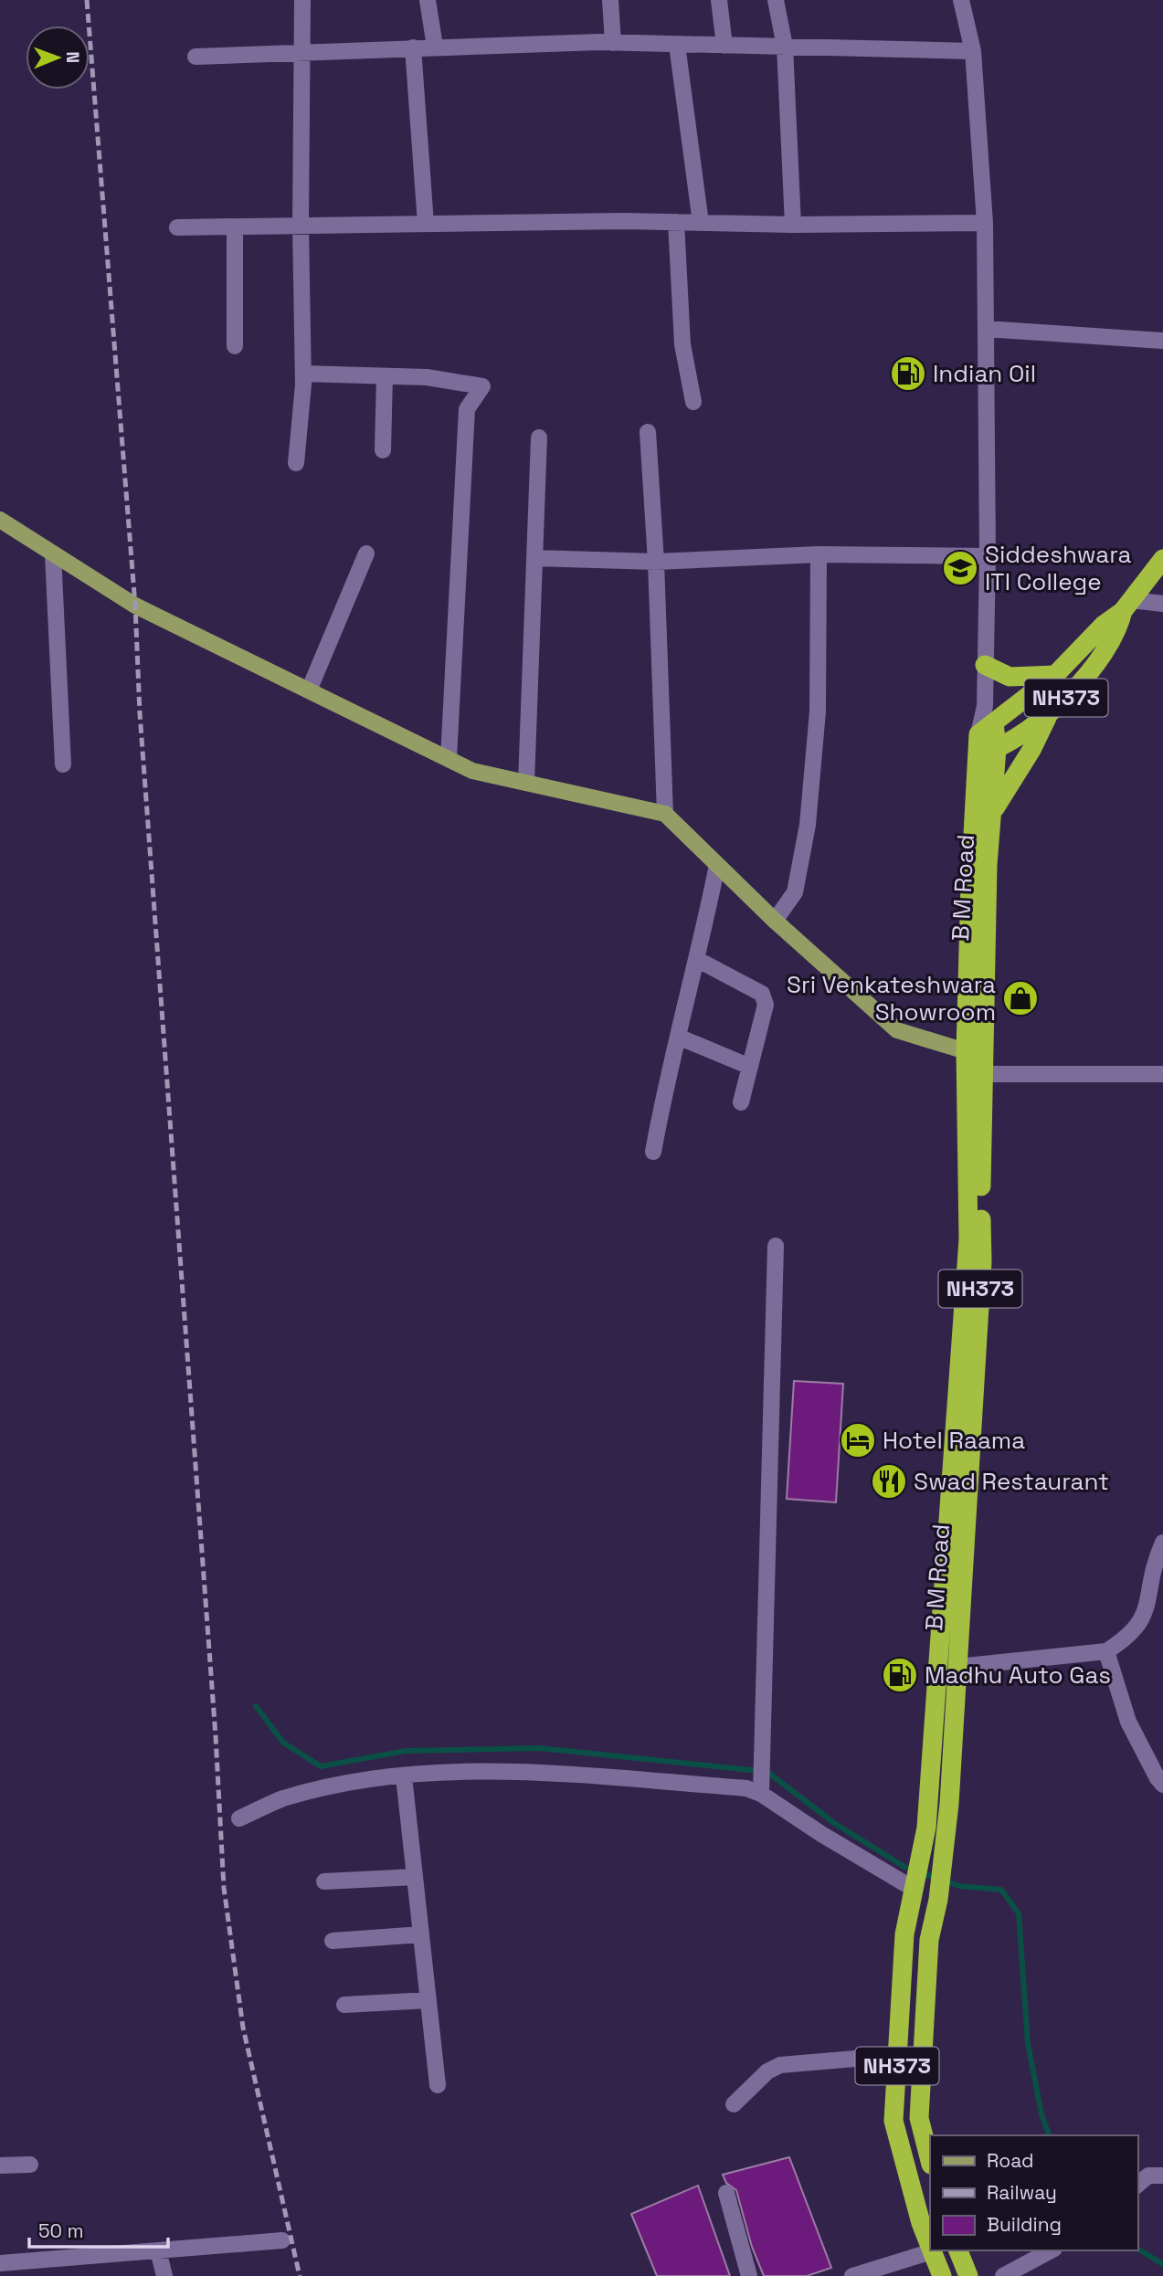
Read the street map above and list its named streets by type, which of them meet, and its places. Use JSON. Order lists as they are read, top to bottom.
{
  "streets": {
    "highway": ["NH373", "B M Road"]
  },
  "crossings": [
    ["NH373", "B M Road"]
  ],
  "places": {
    "fuel station": ["Indian Oil", "Madhu Auto Gas"],
    "school or university": ["Siddeshwara ITI College"],
    "shop": ["Sri Venkateshwara Showroom"],
    "hotel": ["Hotel Raama"],
    "restaurant": ["Swad Restaurant"]
  },
  "legend": ["Road", "Railway", "Building"],
  "scale_bar": "50 m",
  "north": "right"
}
